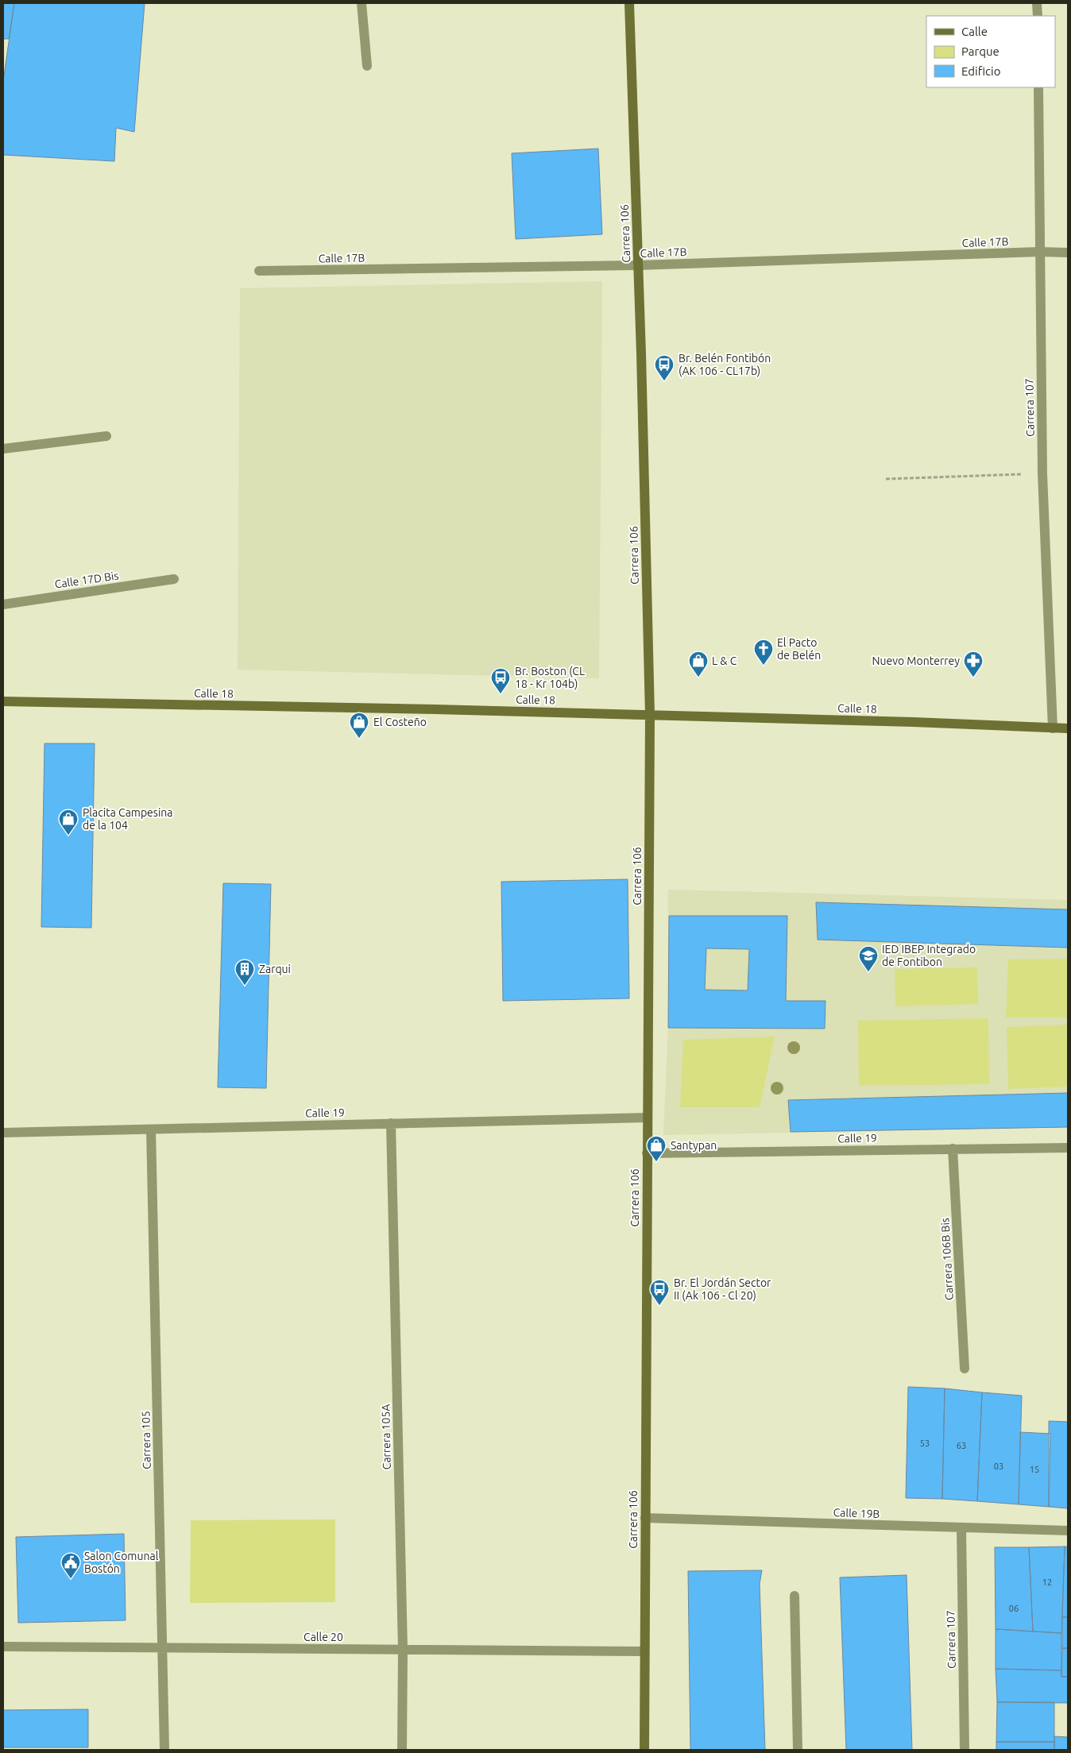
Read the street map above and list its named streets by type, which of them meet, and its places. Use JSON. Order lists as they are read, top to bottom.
{
  "streets": {
    "street": [
      "Carrera 106",
      "Calle 17B",
      "Carrera 107",
      "Calle 17D Bis",
      "Calle 18",
      "Calle 19",
      "Carrera 106B Bis",
      "Carrera 105A",
      "Carrera 105",
      "Calle 19B",
      "Calle 20"
    ]
  },
  "crossings": [
    ["Carrera 106", "Calle 17B"],
    ["Carrera 106", "Calle 18"],
    ["Carrera 106", "Calle 19"],
    ["Carrera 106", "Calle 19B"],
    ["Carrera 106", "Calle 20"],
    ["Calle 17B", "Carrera 107"],
    ["Carrera 107", "Calle 18"],
    ["Carrera 107", "Calle 19B"],
    ["Calle 19", "Carrera 106B Bis"],
    ["Calle 19", "Carrera 105A"],
    ["Calle 19", "Carrera 105"],
    ["Carrera 105A", "Calle 20"],
    ["Carrera 105", "Calle 20"]
  ],
  "places": {
    "bus stop": ["Br. Belén Fontibón (AK 106 - CL17b)", "Br. Boston (CL 18 - Kr 104b)", "Br. El Jordán Sector II (Ak 106 - Cl 20)"],
    "church": ["El Pacto de Belén"],
    "shop": [
      "L & C",
      "El Costeño",
      "Placita Campesina de la 104",
      "Santypan"
    ],
    "pharmacy": ["Nuevo Monterrey"],
    "school or university": ["IED IBEP Integrado de Fontibon"],
    "building": ["Zarqui"],
    "public building": ["Salon Comunal Bostón"]
  },
  "house_numbers": [
    "53",
    "63",
    "03",
    "15",
    "12",
    "06"
  ],
  "legend": ["Calle", "Parque", "Edificio"]
}
